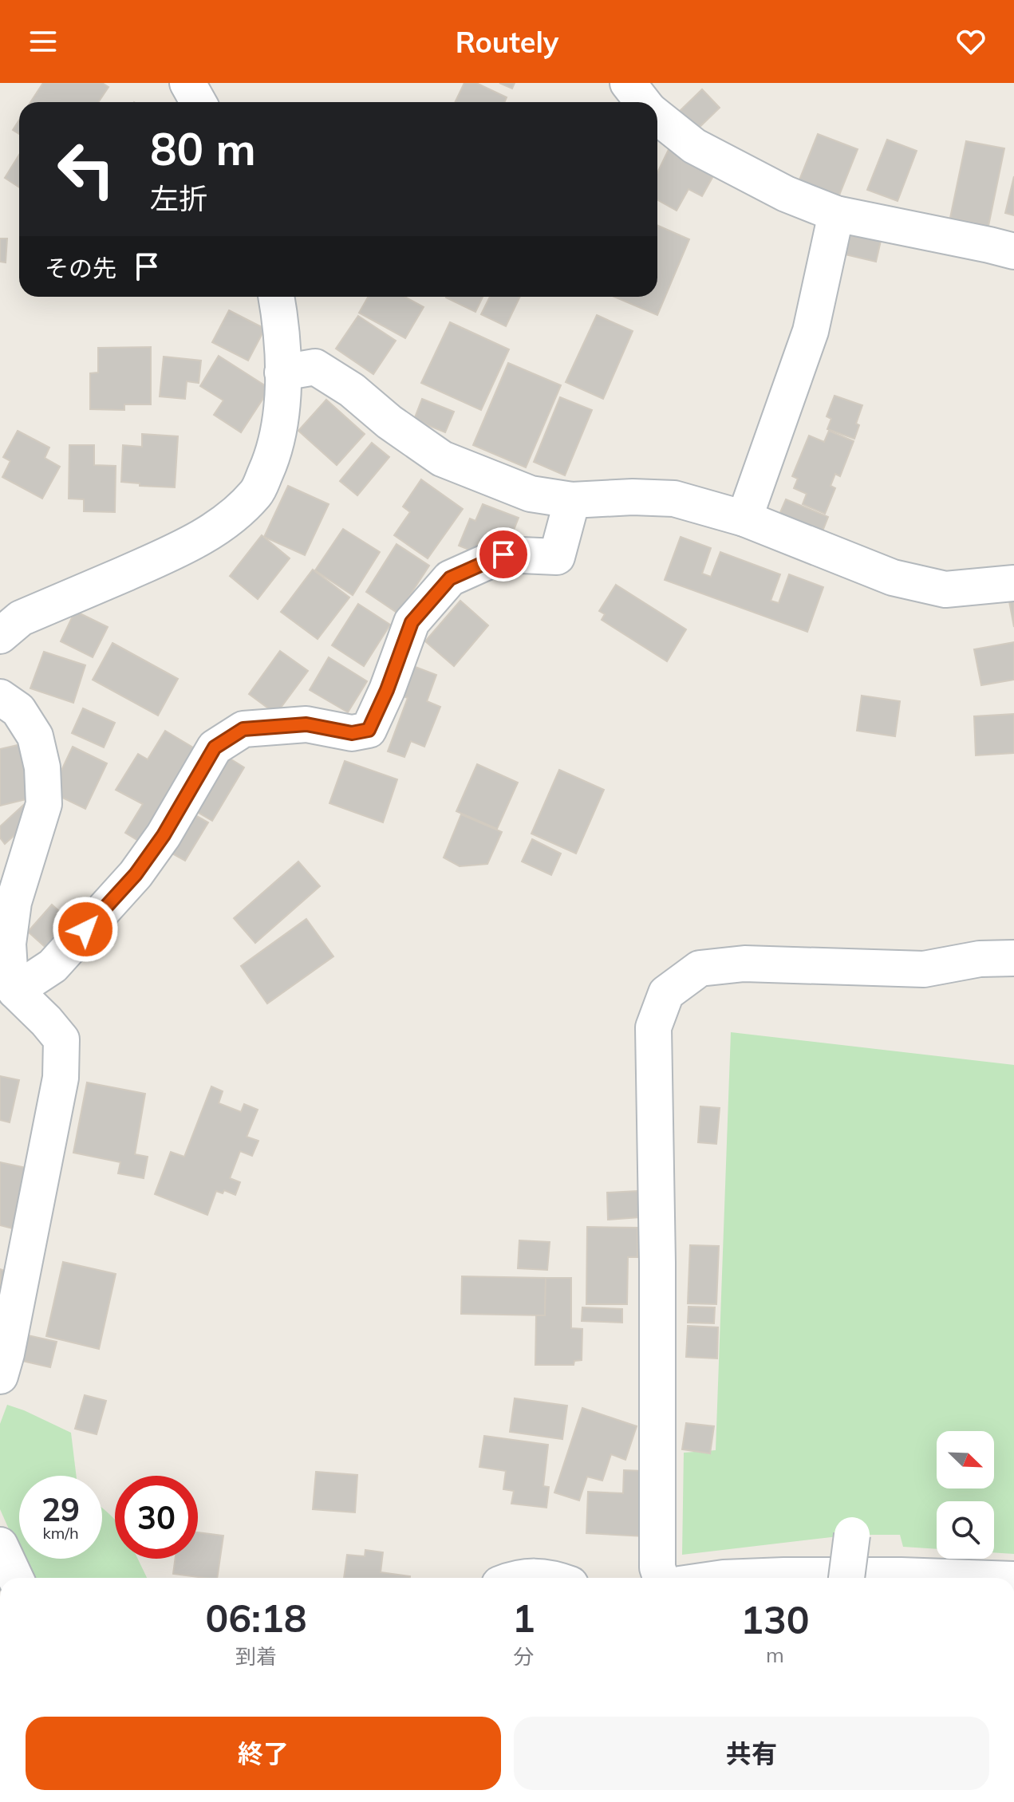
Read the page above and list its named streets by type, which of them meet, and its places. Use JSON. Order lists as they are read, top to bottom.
{
  "north": "bottom right",
  "page": {
    "header": "Routely",
    "turn": ["80 m", "左折"],
    "then": "その先",
    "speed": "29 km/h",
    "limit": "30",
    "eta": [
      "06:18",
      "到着",
      "1",
      "分",
      "130",
      "m"
    ],
    "buttons": ["終了", "共有"]
  }
}
